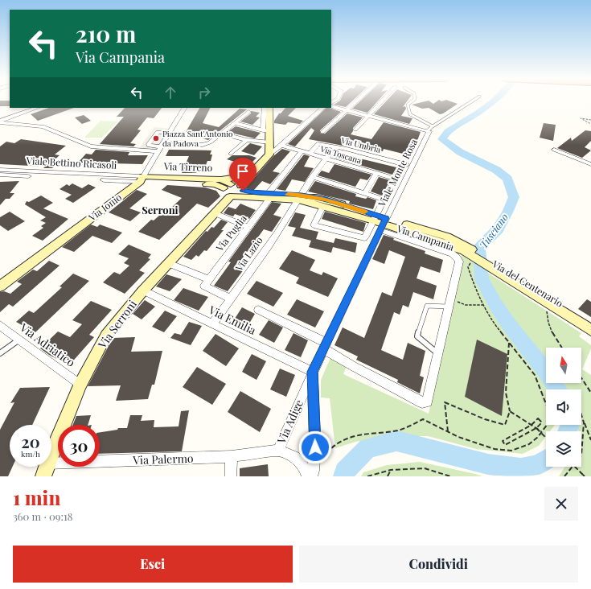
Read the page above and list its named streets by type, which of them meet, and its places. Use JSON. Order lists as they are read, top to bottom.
{
  "streets": {
    "street": [
      "Via Umbria",
      "Via Toscana",
      "Viale Bettino Ricasoli",
      "Via Tirreno",
      "Viale Monte Rosa",
      "Via Ionio",
      "Via Puglia",
      "Via Campania",
      "Via Lazio",
      "Via del Centenario",
      "Via Emilia",
      "Via Serroni",
      "Via Adriatico",
      "Via Adige",
      "Via Palermo"
    ]
  },
  "crossings": [
    ["Via Umbria", "Via Toscana"],
    ["Via Umbria", "Viale Monte Rosa"],
    ["Via Umbria", "Via Lazio"],
    ["Via Toscana", "Via Puglia"],
    ["Via Toscana", "Via Lazio"],
    ["Viale Bettino Ricasoli", "Via Tirreno"],
    ["Viale Bettino Ricasoli", "Via Ionio"],
    ["Via Tirreno", "Via Ionio"],
    ["Via Tirreno", "Via Campania"],
    ["Via Tirreno", "Via Serroni"],
    ["Viale Monte Rosa", "Via Campania"],
    ["Viale Monte Rosa", "Via Adige"],
    ["Via Puglia", "Via Campania"],
    ["Via Campania", "Via Lazio"],
    ["Via Campania", "Via del Centenario"],
    ["Via Campania", "Via Serroni"],
    ["Via Campania", "Via Adige"],
    ["Via Lazio", "Via Emilia"],
    ["Via Emilia", "Via Serroni"],
    ["Via Emilia", "Via Adige"],
    ["Via Serroni", "Via Adriatico"],
    ["Via Adige", "Via Palermo"]
  ],
  "districts": ["Serroni"],
  "water": ["Tusciano"],
  "places": ["Piazza Sant'Antonio da Padova"],
  "north": "top",
  "page": {
    "turn": ["210 m", "Via Campania"],
    "speed": "20 km/h",
    "limit": "30",
    "heading": ["1 min", "360 m · 09:18"],
    "buttons": ["Esci", "Condividi"]
  }
}
